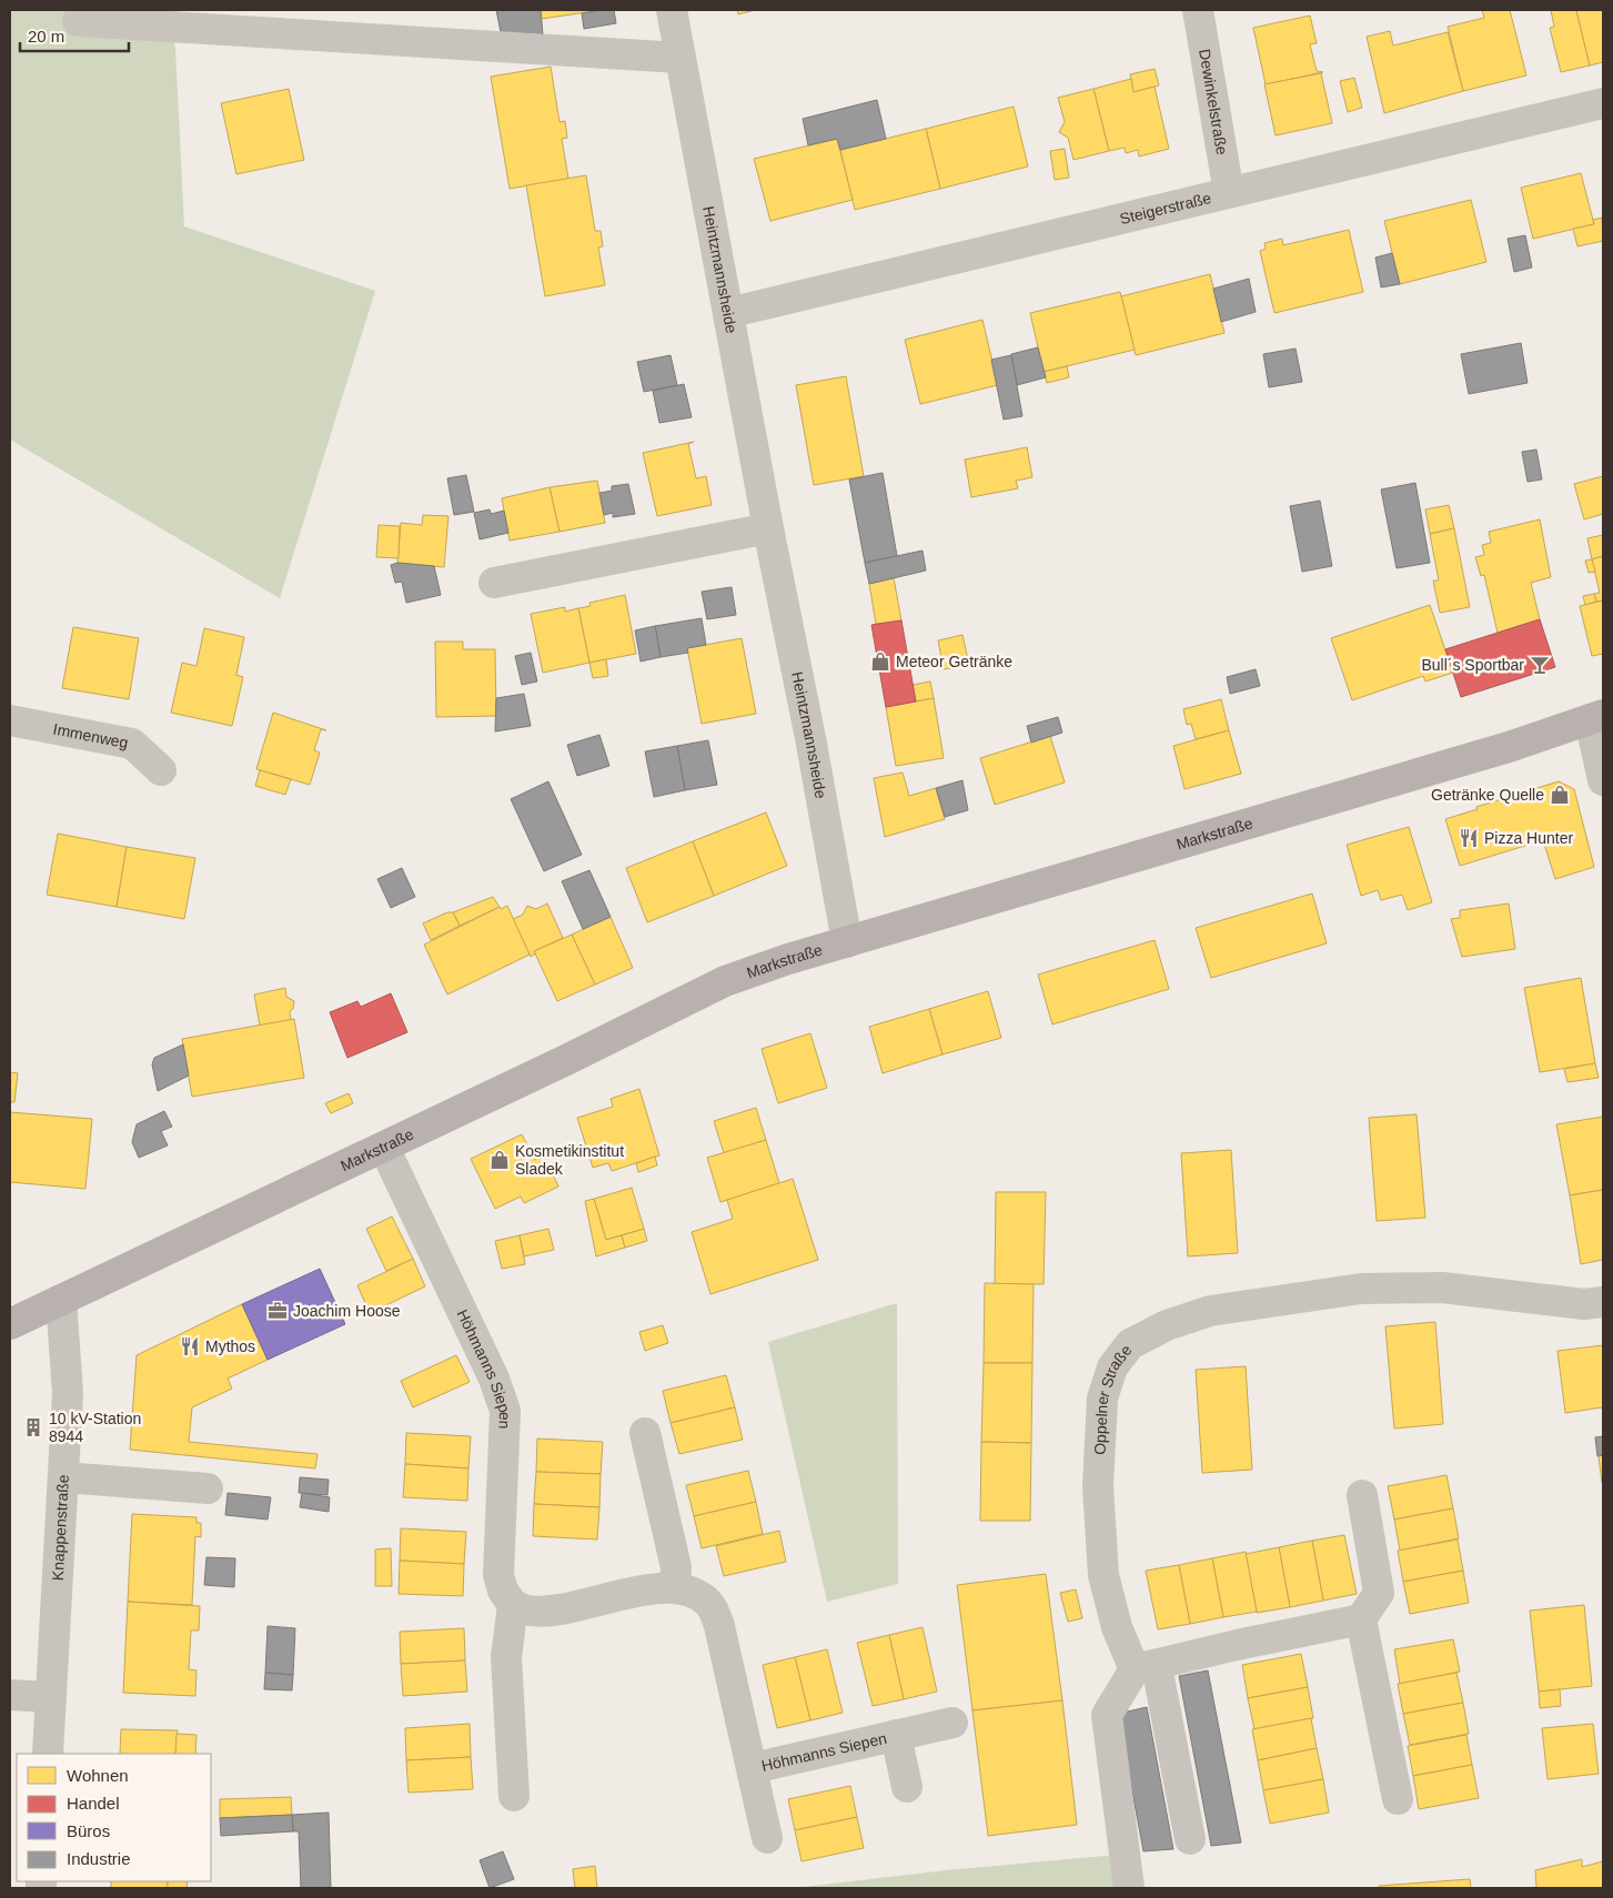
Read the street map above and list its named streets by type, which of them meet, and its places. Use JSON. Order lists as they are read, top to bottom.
{
  "streets": {
    "main road": ["Markstraße"],
    "street": [
      "Dewinkelstraße",
      "Steigerstraße",
      "Heintzmannsheide",
      "Immenweg",
      "Höhmanns Siepen",
      "Oppelner Straße",
      "Knappenstraße"
    ]
  },
  "crossings": [
    ["Dewinkelstraße", "Steigerstraße"],
    ["Steigerstraße", "Heintzmannsheide"],
    ["Heintzmannsheide", "Markstraße"],
    ["Markstraße", "Höhmanns Siepen"],
    ["Markstraße", "Knappenstraße"]
  ],
  "places": {
    "shop": ["Meteor Getränke", "Getränke Quelle", "Kosmetikinstitut Sladek"],
    "bar": ["Bull´s Sportbar"],
    "restaurant": ["Pizza Hunter", "Mythos"],
    "office": ["Joachim Hoose"],
    "building": ["10 kV-Station 8944"]
  },
  "legend": [
    "Wohnen",
    "Handel",
    "Büros",
    "Industrie"
  ],
  "scale_bar": "20 m"
}
